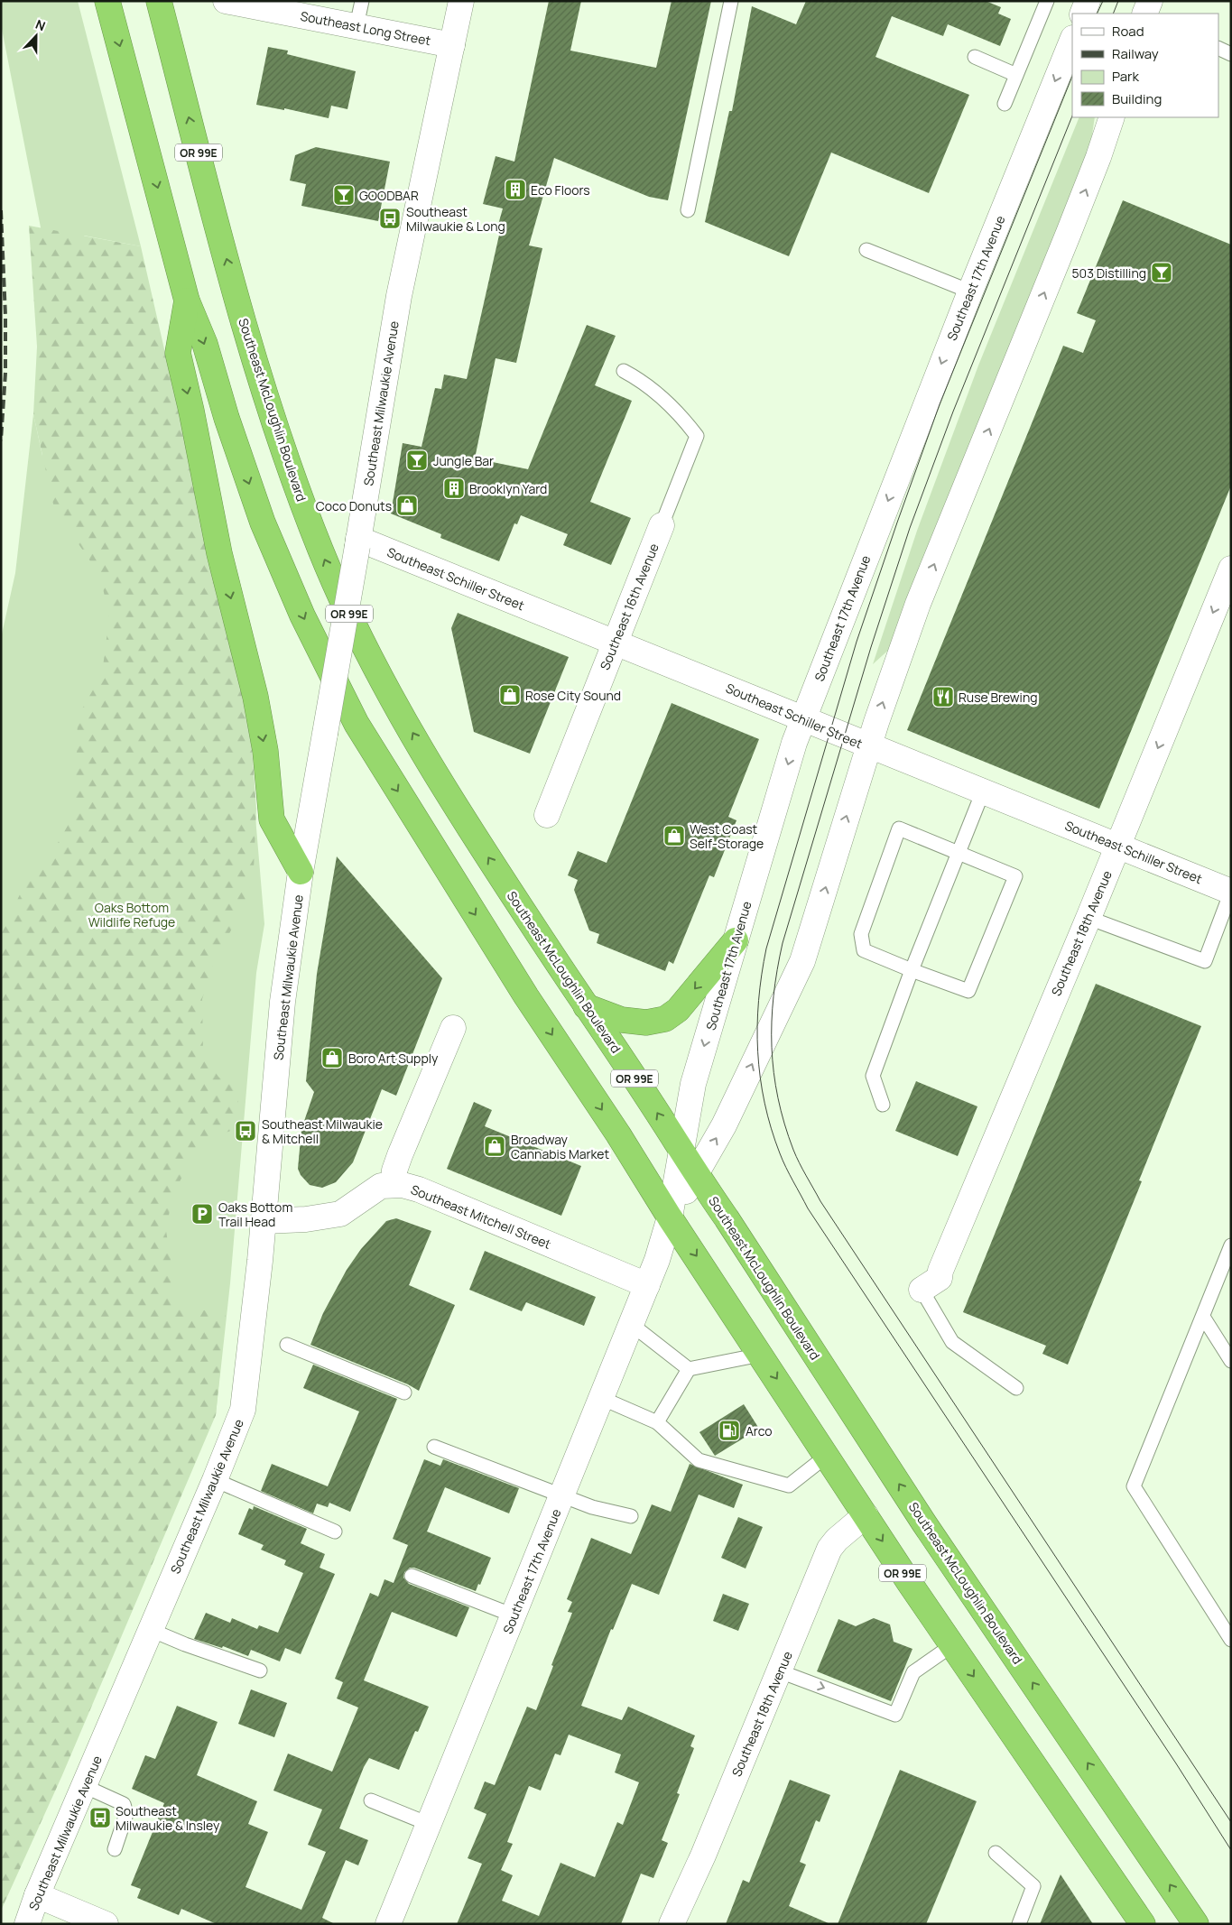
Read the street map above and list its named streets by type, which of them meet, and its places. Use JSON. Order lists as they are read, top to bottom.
{
  "streets": {
    "highway": ["OR 99E", "Southeast McLoughlin Boulevard"],
    "street": [
      "Southeast Long Street",
      "Southeast 17th Avenue",
      "Southeast Milwaukie Avenue",
      "Southeast Schiller Street",
      "Southeast 16th Avenue",
      "Southeast 18th Avenue",
      "Southeast Mitchell Street"
    ]
  },
  "crossings": [
    ["Southeast Long Street", "Southeast Milwaukie Avenue"],
    ["OR 99E", "Southeast 17th Avenue"],
    ["OR 99E", "Southeast 18th Avenue"],
    ["Southeast 17th Avenue", "Southeast McLoughlin Boulevard"],
    ["Southeast 17th Avenue", "Southeast Schiller Street"],
    ["Southeast 17th Avenue", "Southeast Mitchell Street"],
    ["Southeast Milwaukie Avenue", "Southeast Schiller Street"],
    ["Southeast Milwaukie Avenue", "Southeast Mitchell Street"],
    ["Southeast Schiller Street", "Southeast 16th Avenue"],
    ["Southeast Schiller Street", "Southeast 18th Avenue"]
  ],
  "parks": ["Oaks Bottom Wildlife Refuge"],
  "places": {
    "building": ["Eco Floors", "Brooklyn Yard"],
    "bar": ["GOODBAR", "503 Distilling", "Jungle Bar"],
    "bus stop": ["Southeast Milwaukie & Long", "Southeast Milwaukie & Mitchell", "Southeast Milwaukie & Insley"],
    "shop": [
      "Coco Donuts",
      "Rose City Sound",
      "West Coast Self-Storage",
      "Boro Art Supply",
      "Broadway Cannabis Market"
    ],
    "restaurant": ["Ruse Brewing"],
    "parking": ["Oaks Bottom Trail Head"],
    "fuel station": ["Arco"]
  },
  "legend": [
    "Road",
    "Railway",
    "Park",
    "Building"
  ],
  "north": "top"
}
